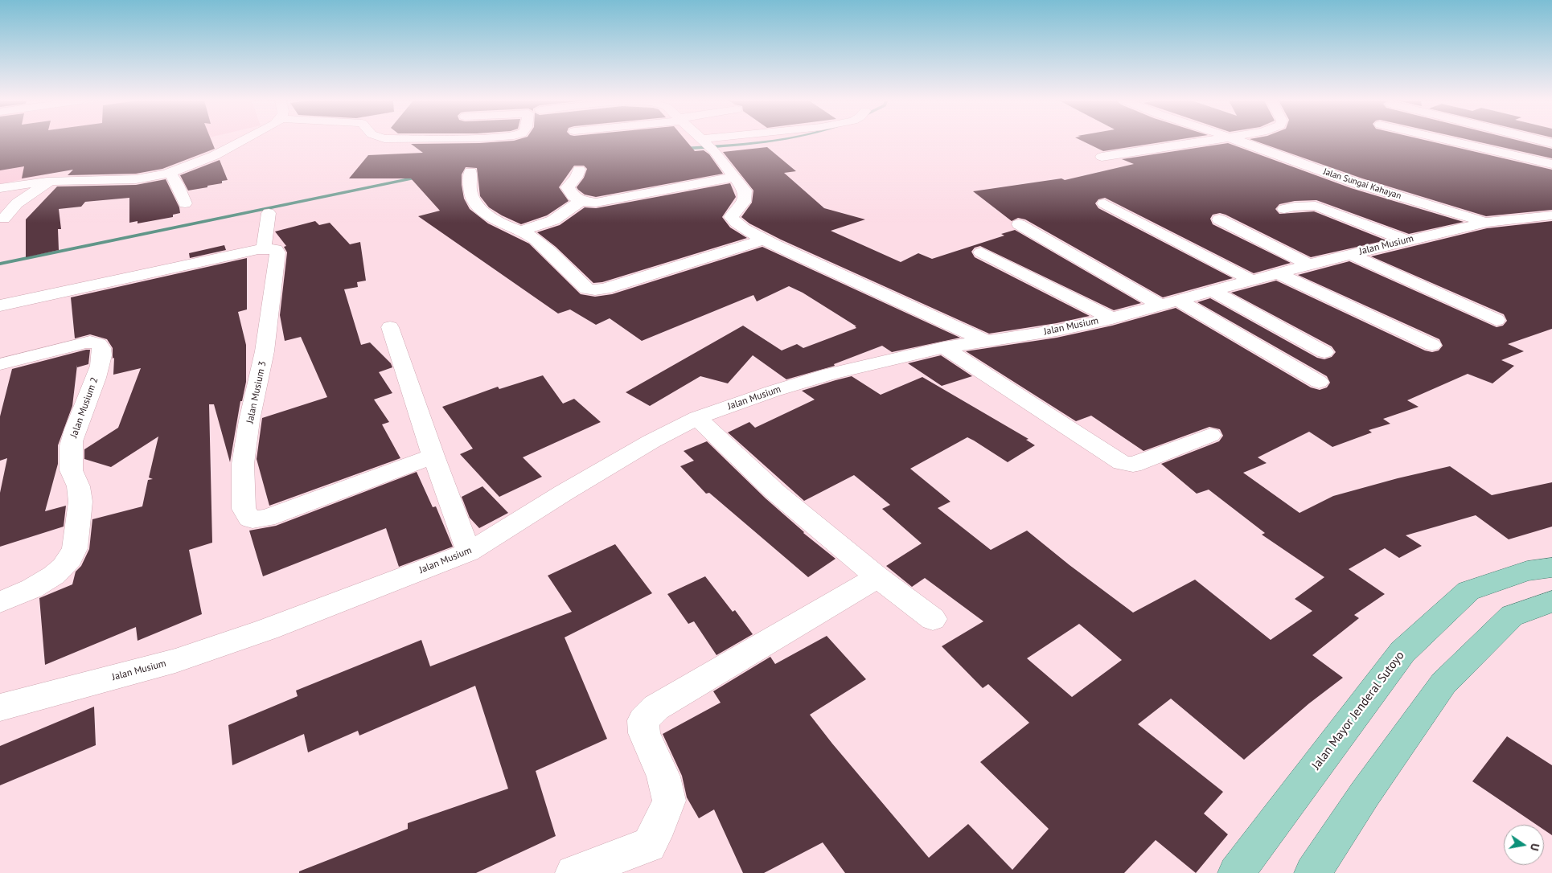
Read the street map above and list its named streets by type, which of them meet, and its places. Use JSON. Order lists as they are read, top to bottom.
{
  "streets": {
    "main road": ["Jalan Mayor Jenderal Sutoyo"],
    "street": [
      "Jalan Sungai Kahayan",
      "Jalan Musium",
      "Jalan Musium 3",
      "Jalan Musium 2"
    ]
  },
  "crossings": [
    ["Jalan Sungai Kahayan", "Jalan Musium"]
  ],
  "north": "right"
}
